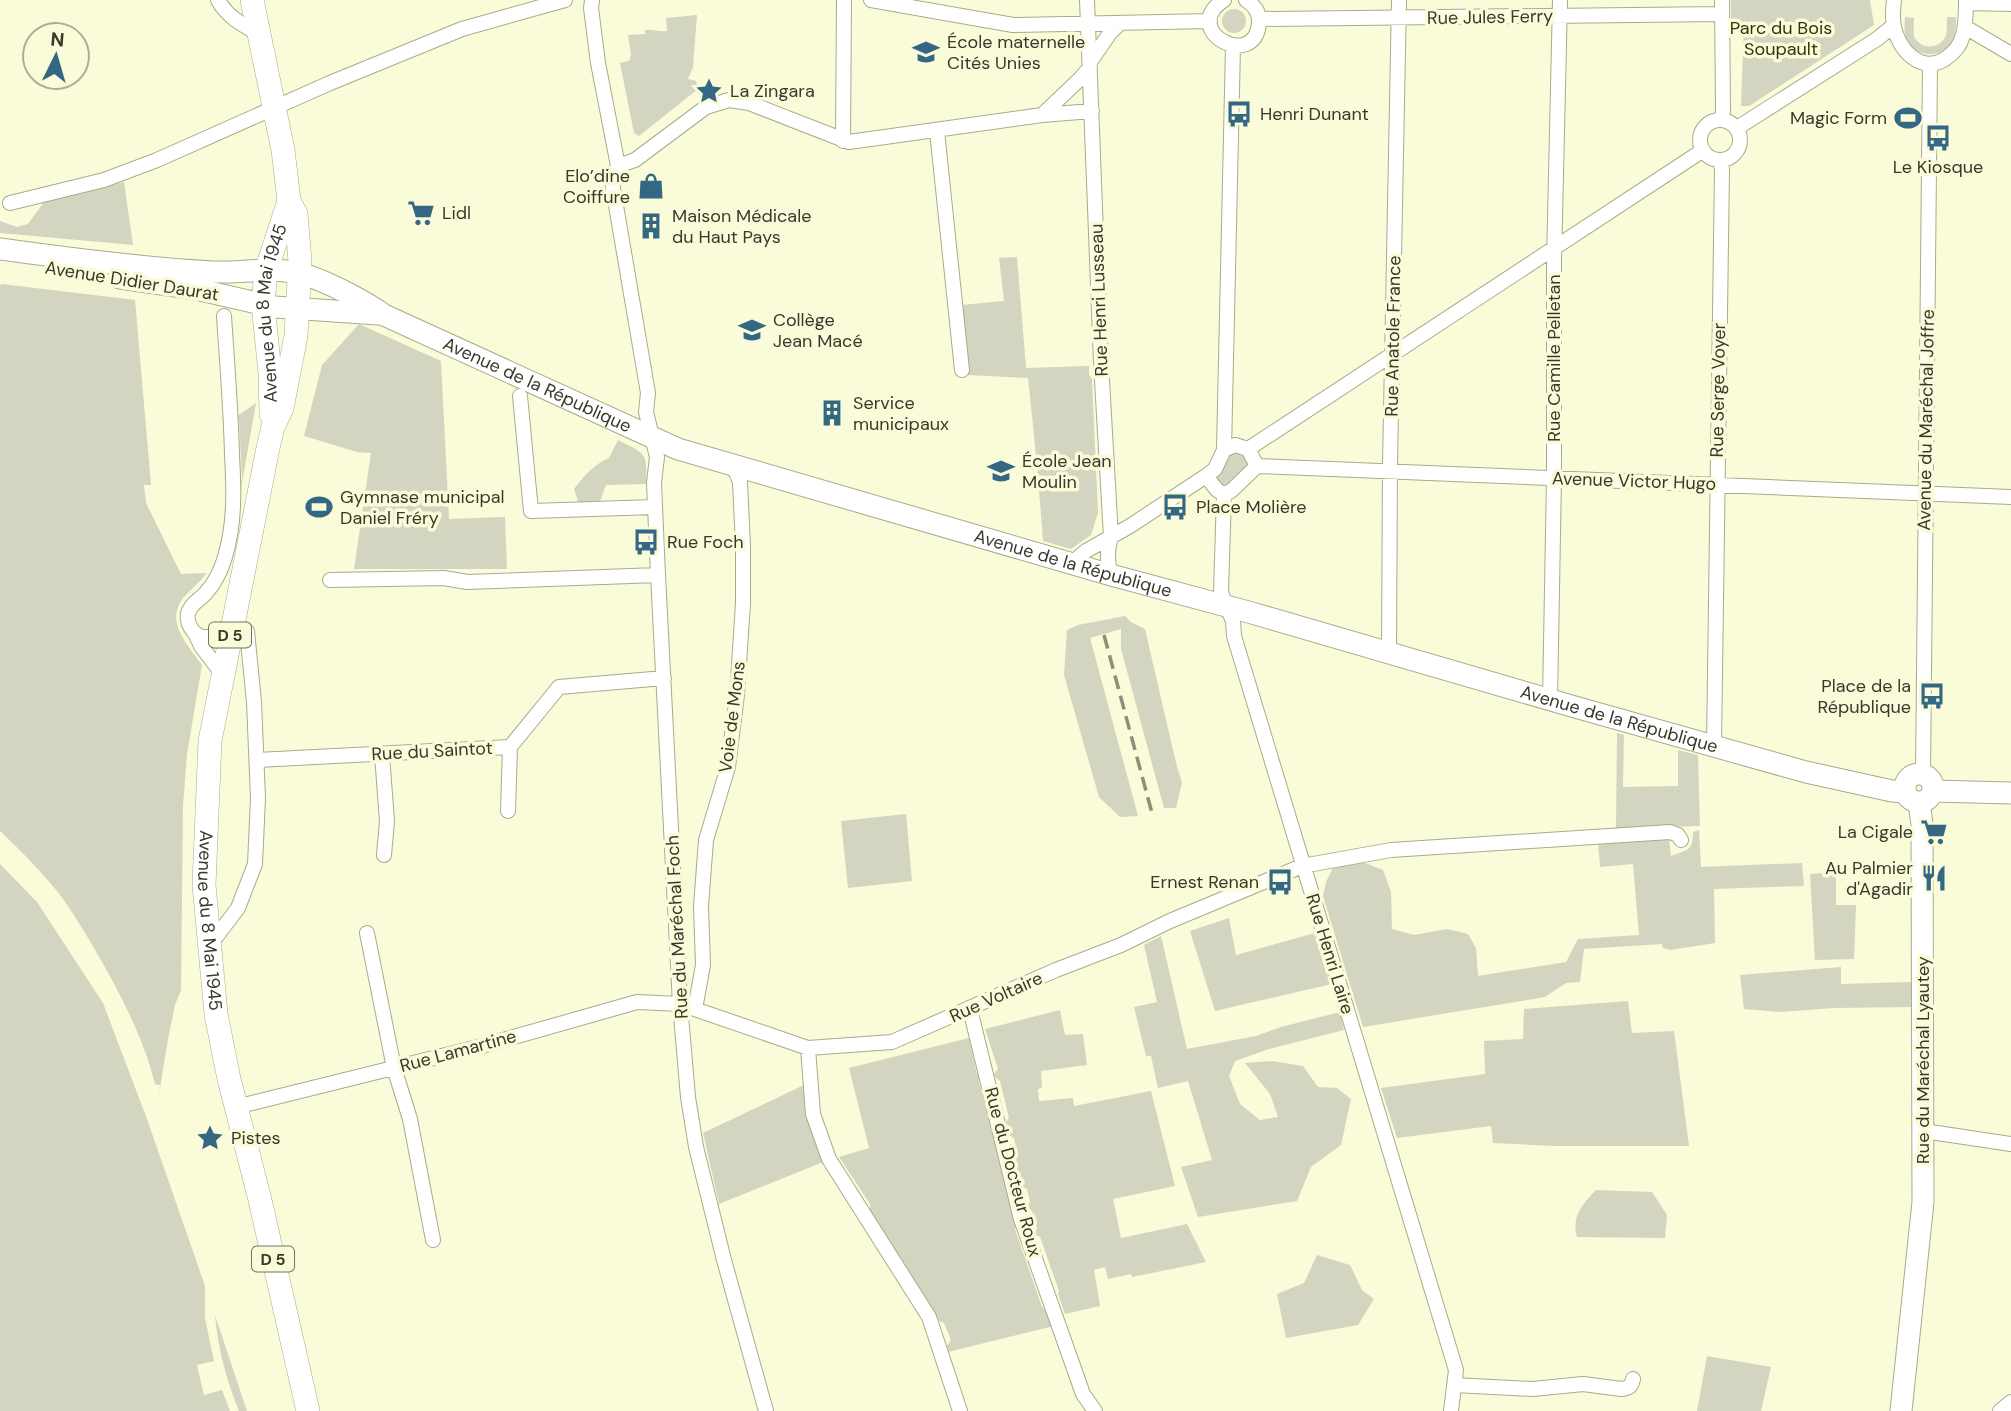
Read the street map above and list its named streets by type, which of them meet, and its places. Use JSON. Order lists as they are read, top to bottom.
{
  "streets": {
    "main road": [
      "Avenue Didier Daurat",
      "Avenue du 8 Mai 1945",
      "Avenue de la République",
      "D 5",
      "Rue du Maréchal Lyautey"
    ],
    "street": [
      "Rue Jules Ferry",
      "Rue Henri Lusseau",
      "Rue Anatole France",
      "Rue Camille Pelletan",
      "Rue Serge Voyer",
      "Avenue du Maréchal Joffre",
      "Avenue Victor Hugo",
      "Voie de Mons",
      "Rue du Saintot",
      "Rue du Maréchal Foch",
      "Rue Henri Laire",
      "Rue Voltaire",
      "Rue Lamartine",
      "Rue du Docteur Roux"
    ]
  },
  "crossings": [
    ["Rue Jules Ferry", "Rue Anatole France"],
    ["Rue Jules Ferry", "Rue Camille Pelletan"],
    ["Avenue Didier Daurat", "Avenue du 8 Mai 1945"],
    ["Avenue Didier Daurat", "Avenue de la République"],
    ["Rue Henri Lusseau", "Avenue de la République"],
    ["Avenue du 8 Mai 1945", "Avenue de la République"],
    ["Avenue du 8 Mai 1945", "D 5"],
    ["Avenue du 8 Mai 1945", "Rue Lamartine"],
    ["Rue Anatole France", "Avenue de la République"],
    ["Rue Anatole France", "Avenue Victor Hugo"],
    ["Rue Camille Pelletan", "Avenue de la République"],
    ["Rue Camille Pelletan", "Avenue Victor Hugo"],
    ["Avenue de la République", "Rue Serge Voyer"],
    ["Avenue de la République", "Avenue du Maréchal Joffre"],
    ["Avenue de la République", "Voie de Mons"],
    ["Avenue de la République", "Rue du Maréchal Foch"],
    ["Avenue de la République", "Rue Henri Laire"],
    ["Avenue de la République", "Rue du Maréchal Lyautey"],
    ["Rue Serge Voyer", "Avenue Victor Hugo"],
    ["Avenue du Maréchal Joffre", "Avenue Victor Hugo"],
    ["Avenue du Maréchal Joffre", "Rue du Maréchal Lyautey"],
    ["Voie de Mons", "Rue Voltaire"],
    ["Rue du Saintot", "Rue du Maréchal Foch"],
    ["Rue du Maréchal Foch", "Rue Voltaire"],
    ["Rue du Maréchal Foch", "Rue Lamartine"],
    ["Rue Henri Laire", "Rue Voltaire"],
    ["Rue Voltaire", "Rue Lamartine"],
    ["Rue Voltaire", "Rue du Docteur Roux"]
  ],
  "parks": ["Parc du Bois Soupault"],
  "places": {
    "school or university": ["École maternelle Cités Unies", "Collège Jean Macé", "École Jean Moulin"],
    "place": ["La Zingara", "Pistes"],
    "bus stop": [
      "Henri Dunant",
      "Le Kiosque",
      "Place Molière",
      "Rue Foch",
      "Place de la République",
      "Ernest Renan"
    ],
    "sports": ["Magic Form", "Gymnase municipal Daniel Fréry"],
    "shop": ["Elo’dine Coiffure"],
    "supermarket": ["Lidl", "La Cigale"],
    "building": ["Maison Médicale du Haut Pays", "Service municipaux"],
    "restaurant": ["Au Palmier d'Agadir"]
  },
  "north": "top"
}
